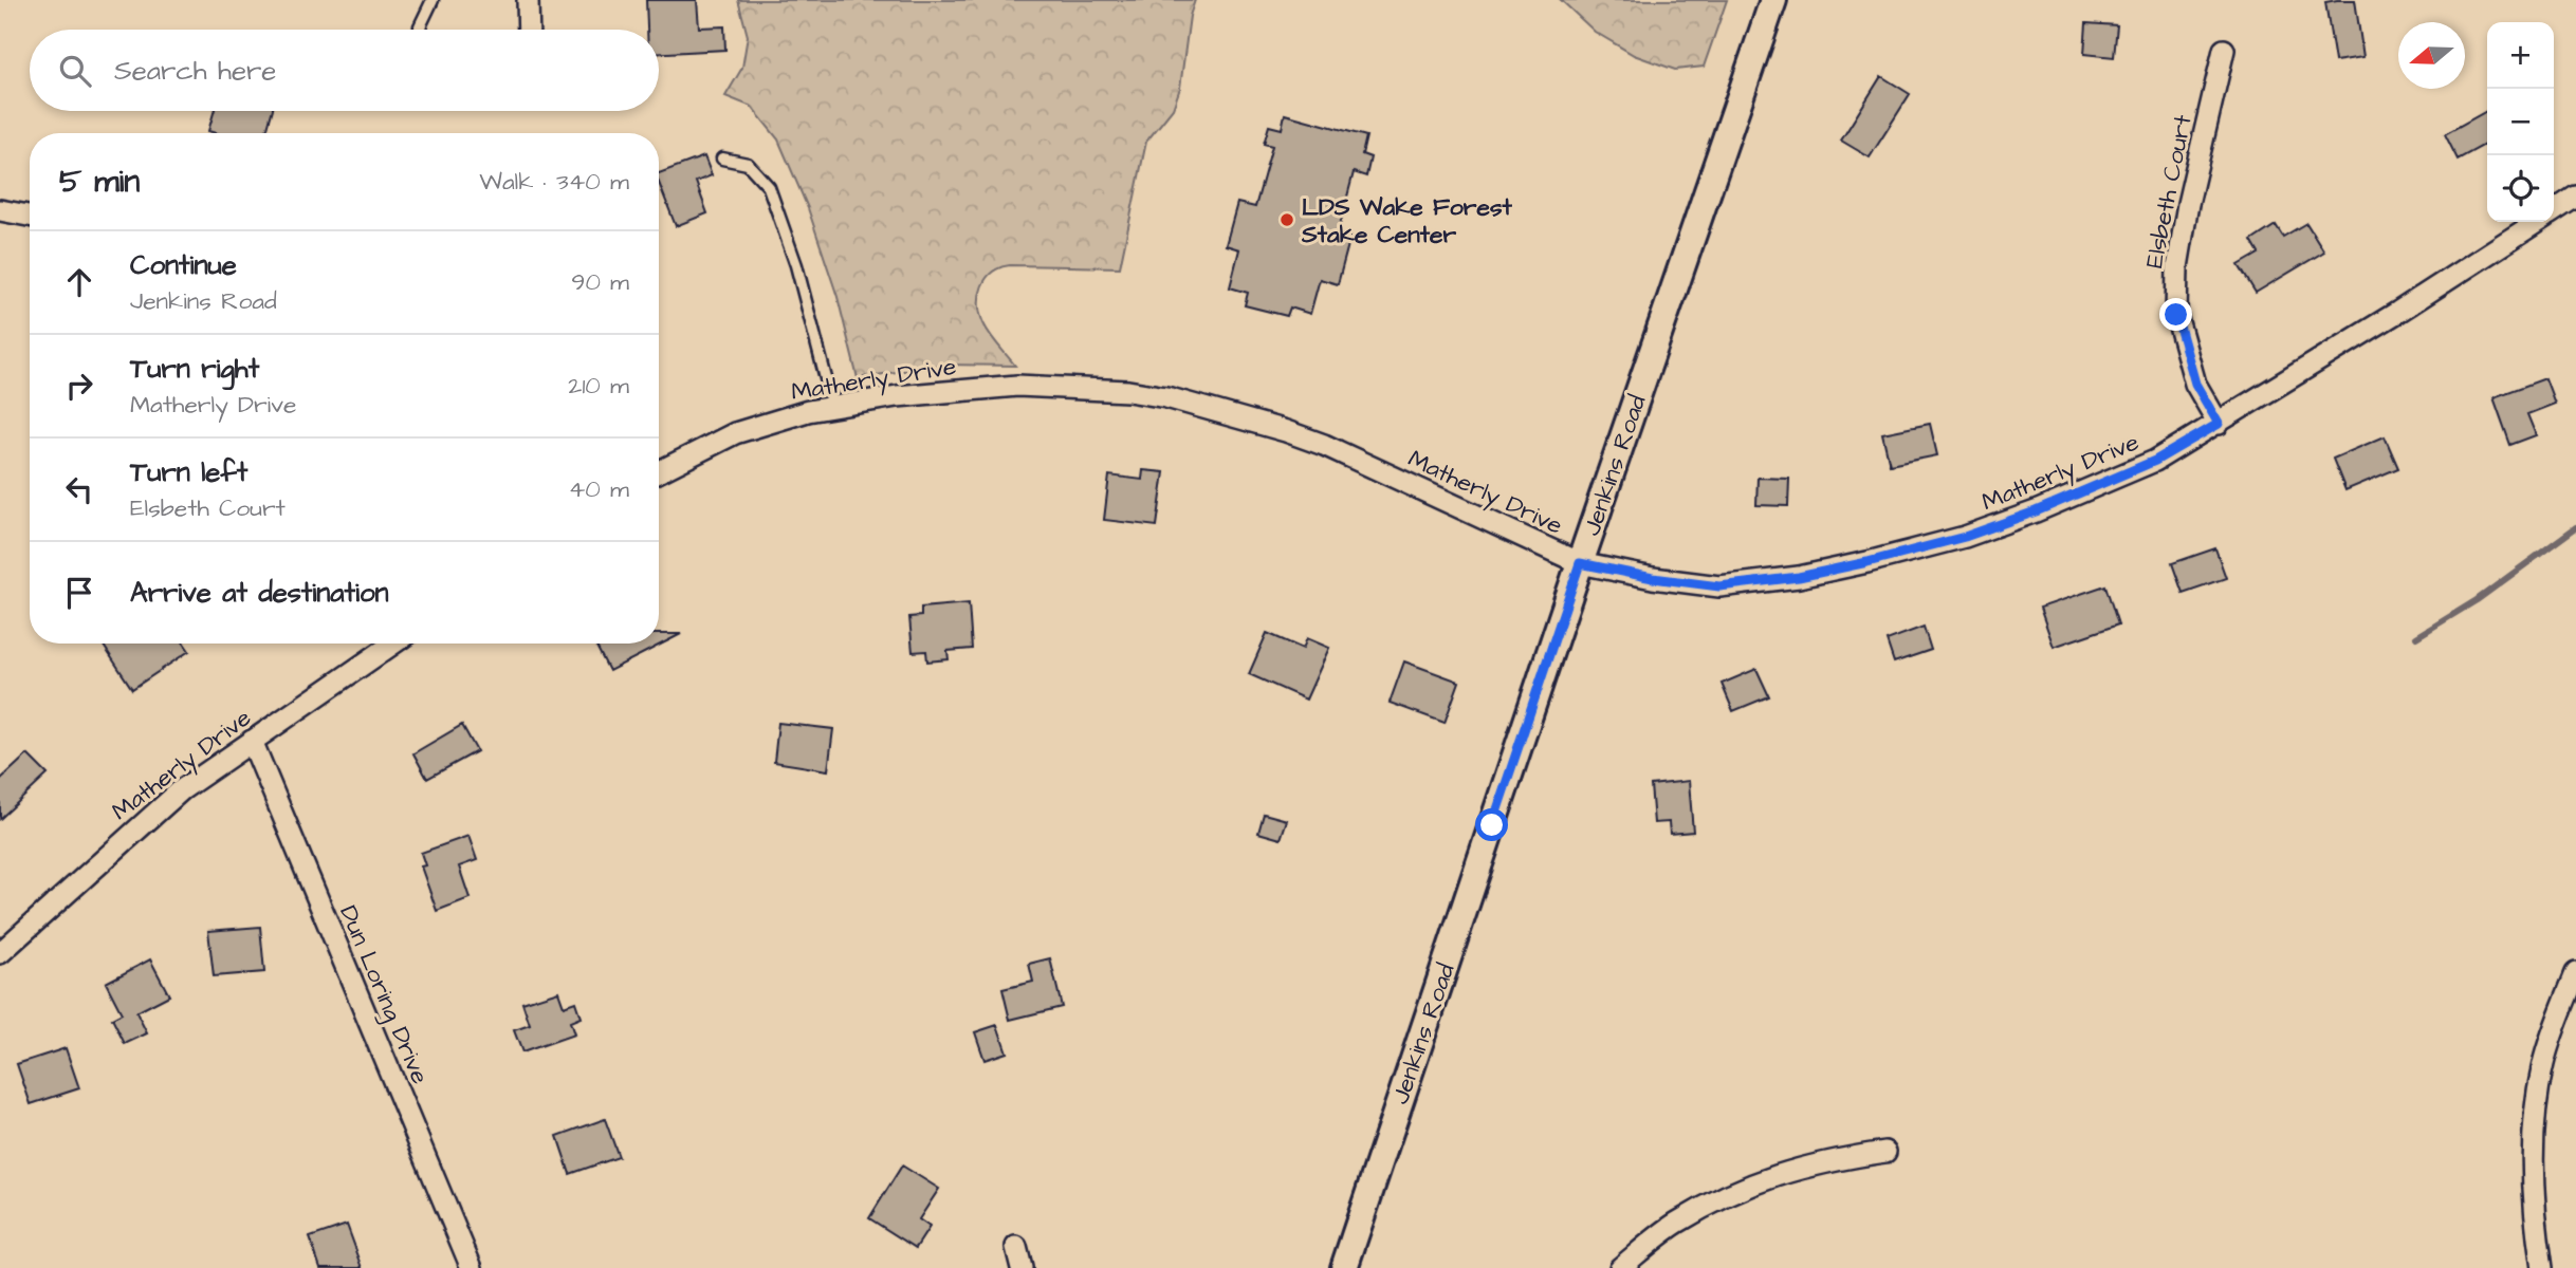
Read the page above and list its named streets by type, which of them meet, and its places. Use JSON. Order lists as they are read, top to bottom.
{
  "streets": {
    "street": [
      "Elsbeth Court",
      "Matherly Drive",
      "Jenkins Road",
      "Dun Loring Drive"
    ]
  },
  "crossings": [
    ["Elsbeth Court", "Matherly Drive"],
    ["Matherly Drive", "Jenkins Road"],
    ["Matherly Drive", "Dun Loring Drive"]
  ],
  "places": ["LDS Wake Forest Stake Center"],
  "north": "left",
  "page": {
    "map_buttons": ["+", "−"],
    "search": "Search here",
    "heading": ["5 min", "Walk · 340 m"],
    "list": [
      ["Continue", "Jenkins Road", "90 m"],
      ["Turn right", "Matherly Drive", "210 m"],
      ["Turn left", "Elsbeth Court", "40 m"],
      "Arrive at destination"
    ]
  }
}
